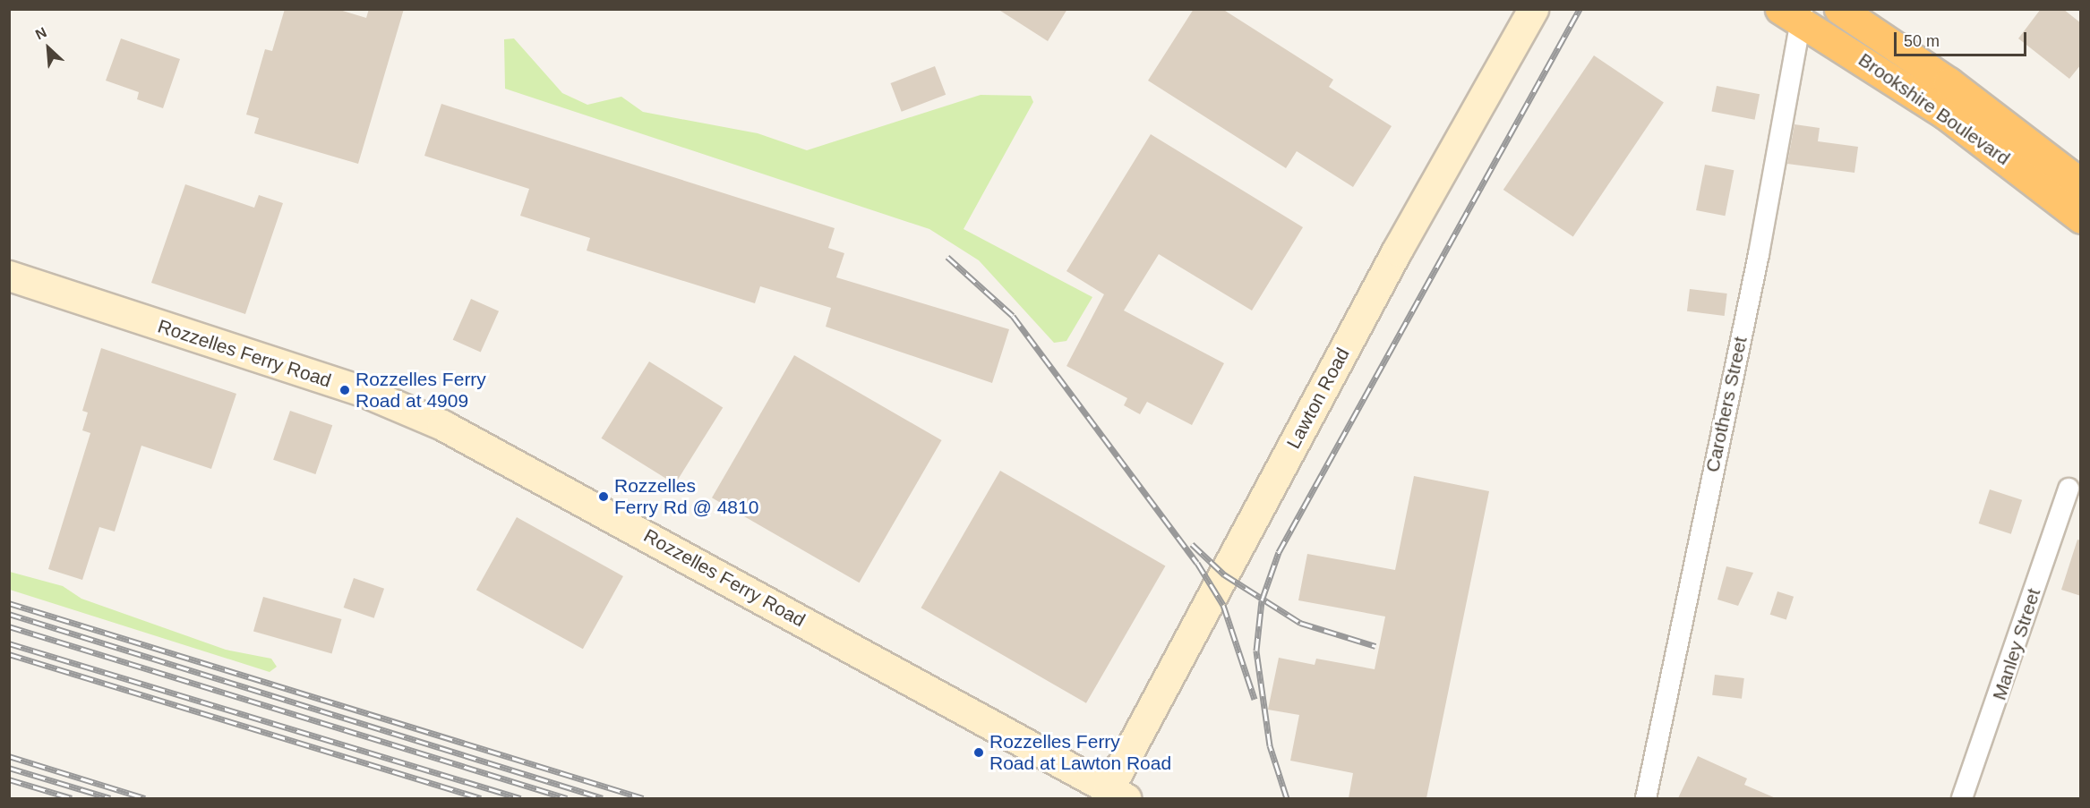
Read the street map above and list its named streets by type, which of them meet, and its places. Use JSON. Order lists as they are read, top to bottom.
{
  "streets": {
    "highway": ["Brookshire Boulevard"],
    "street": [
      "Rozzelles Ferry Road",
      "Lawton Road",
      "Carothers Street",
      "Manley Street"
    ]
  },
  "crossings": [
    ["Brookshire Boulevard", "Carothers Street"],
    ["Rozzelles Ferry Road", "Lawton Road"]
  ],
  "places": ["Rozzelles Ferry Road at 4909", "Rozzelles Ferry Rd @ 4810", "Rozzelles Ferry Road at Lawton Road"],
  "scale_bar": "50 m",
  "north": "top left"
}
